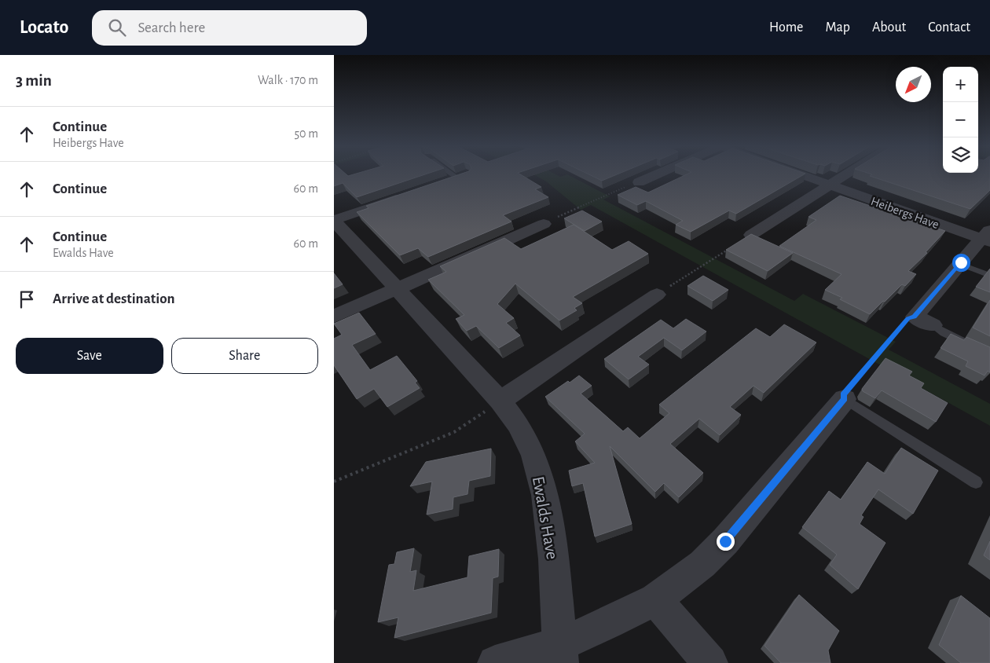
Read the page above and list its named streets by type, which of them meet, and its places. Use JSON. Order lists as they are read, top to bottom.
{
  "streets": {
    "street": ["Heibergs Have", "Ewalds Have"]
  },
  "north": "bottom left",
  "page": {
    "header": "Locato",
    "search": "Search here",
    "nav": [
      "Home",
      "Map",
      "About",
      "Contact"
    ],
    "heading": ["3 min", "Walk · 170 m"],
    "map_buttons": ["+", "−"],
    "list": [
      ["Continue", "Heibergs Have", "50 m"],
      ["Continue", "60 m"],
      ["Continue", "Ewalds Have", "60 m"],
      "Arrive at destination"
    ],
    "buttons": ["Save", "Share"]
  }
}
